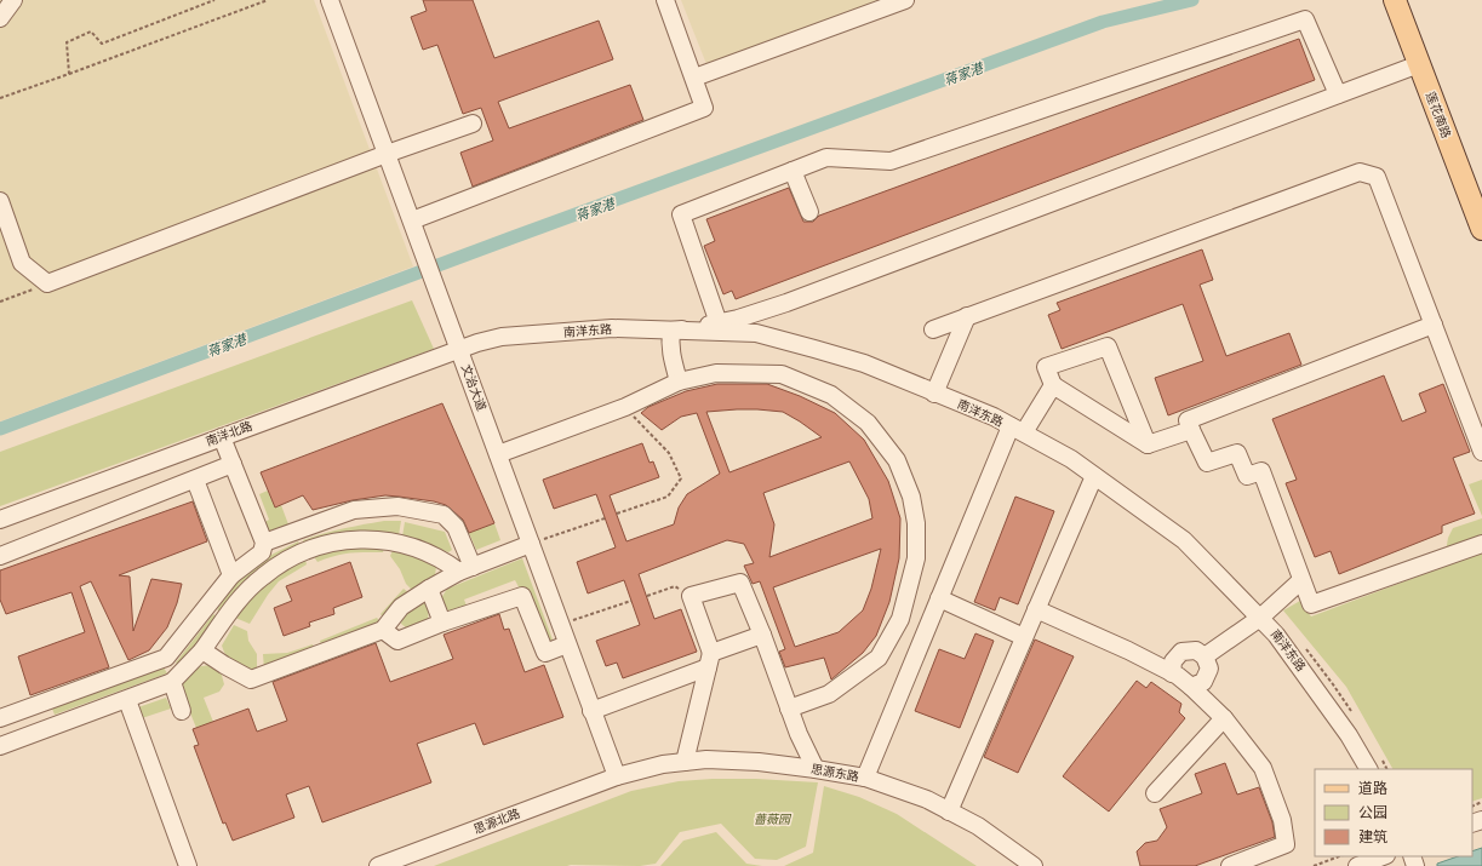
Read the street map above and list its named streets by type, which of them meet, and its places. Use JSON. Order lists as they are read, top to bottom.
{
  "streets": {
    "main road": ["莲花南路"],
    "lane": [
      "南洋东路",
      "文治大道",
      "南洋北路",
      "思源东路",
      "思源北路"
    ]
  },
  "crossings": [
    ["南洋东路", "文治大道"],
    ["南洋东路", "南洋北路"],
    ["文治大道", "南洋北路"],
    ["文治大道", "思源东路"],
    ["文治大道", "思源北路"],
    ["思源东路", "思源北路"]
  ],
  "water": ["蒋家港"],
  "parks": ["蔷薇园"],
  "legend": ["道路", "公园", "建筑"]
}
